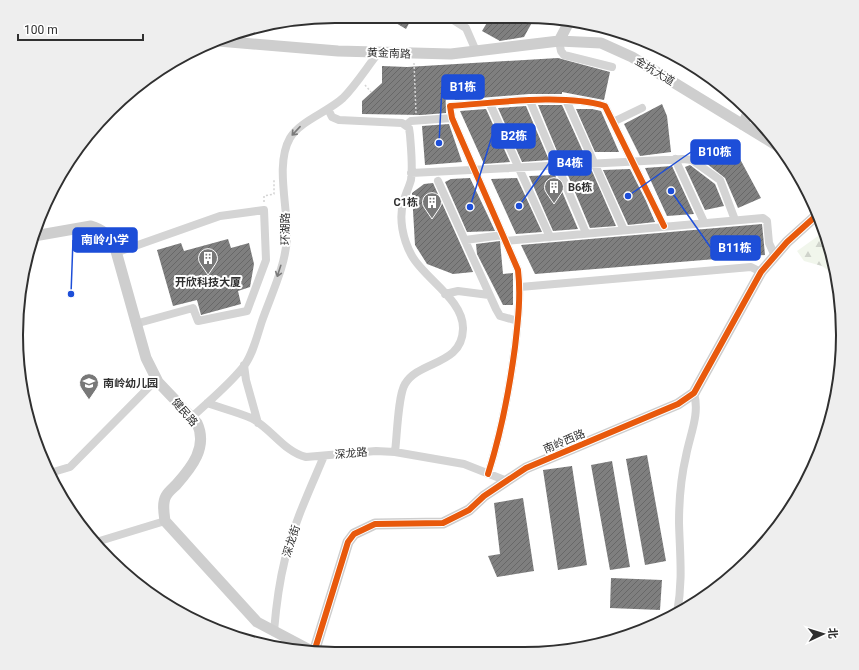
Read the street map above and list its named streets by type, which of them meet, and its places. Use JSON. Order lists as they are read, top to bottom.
{
  "streets": {
    "street": [
      "黄金南路",
      "金坑大道",
      "环湖路",
      "健民路",
      "南岭西路",
      "深龙路",
      "深龙街"
    ]
  },
  "crossings": [
    ["黄金南路", "金坑大道"],
    ["黄金南路", "环湖路"],
    ["环湖路", "健民路"],
    ["环湖路", "深龙路"],
    ["南岭西路", "深龙路"],
    ["深龙路", "深龙街"]
  ],
  "one_way": ["环湖路"],
  "places": {
    "other": [
      "B1栋",
      "B11栋",
      "B10栋",
      "B4栋",
      "B2栋",
      "南岭小学"
    ],
    "building": ["B6栋", "C1栋", "开欣科技大厦"],
    "school or university": ["南岭幼儿园"]
  },
  "scale_bar": "100 m",
  "north": "right"
}
